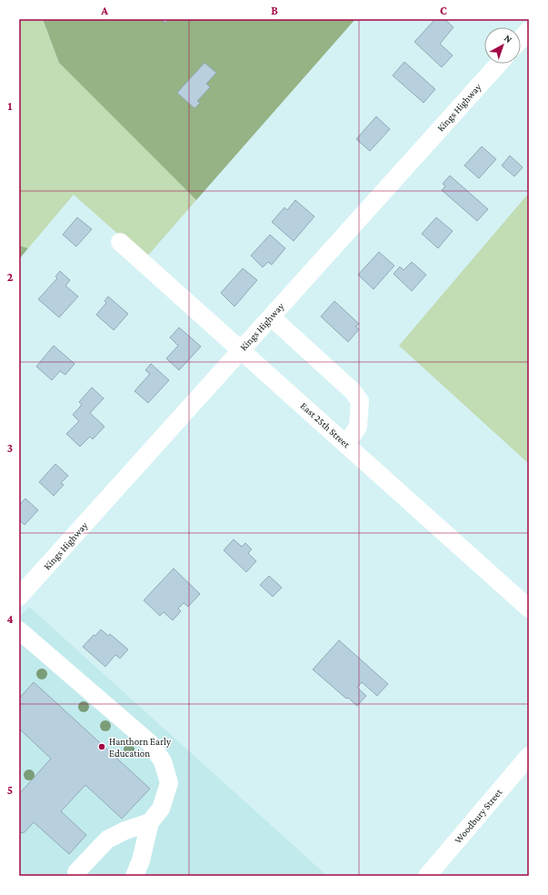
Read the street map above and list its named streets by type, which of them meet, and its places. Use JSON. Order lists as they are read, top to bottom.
{
  "streets": {
    "street": ["Kings Highway", "East 25th Street", "Woodbury Street"]
  },
  "crossings": [
    ["Kings Highway", "East 25th Street"]
  ],
  "places": ["Hanthorn Early Education"],
  "north": "top right",
  "grid": {
    "columns": ["A", "B", "C"],
    "rows": [
      "1",
      "2",
      "3",
      "4",
      "5"
    ]
  }
}
